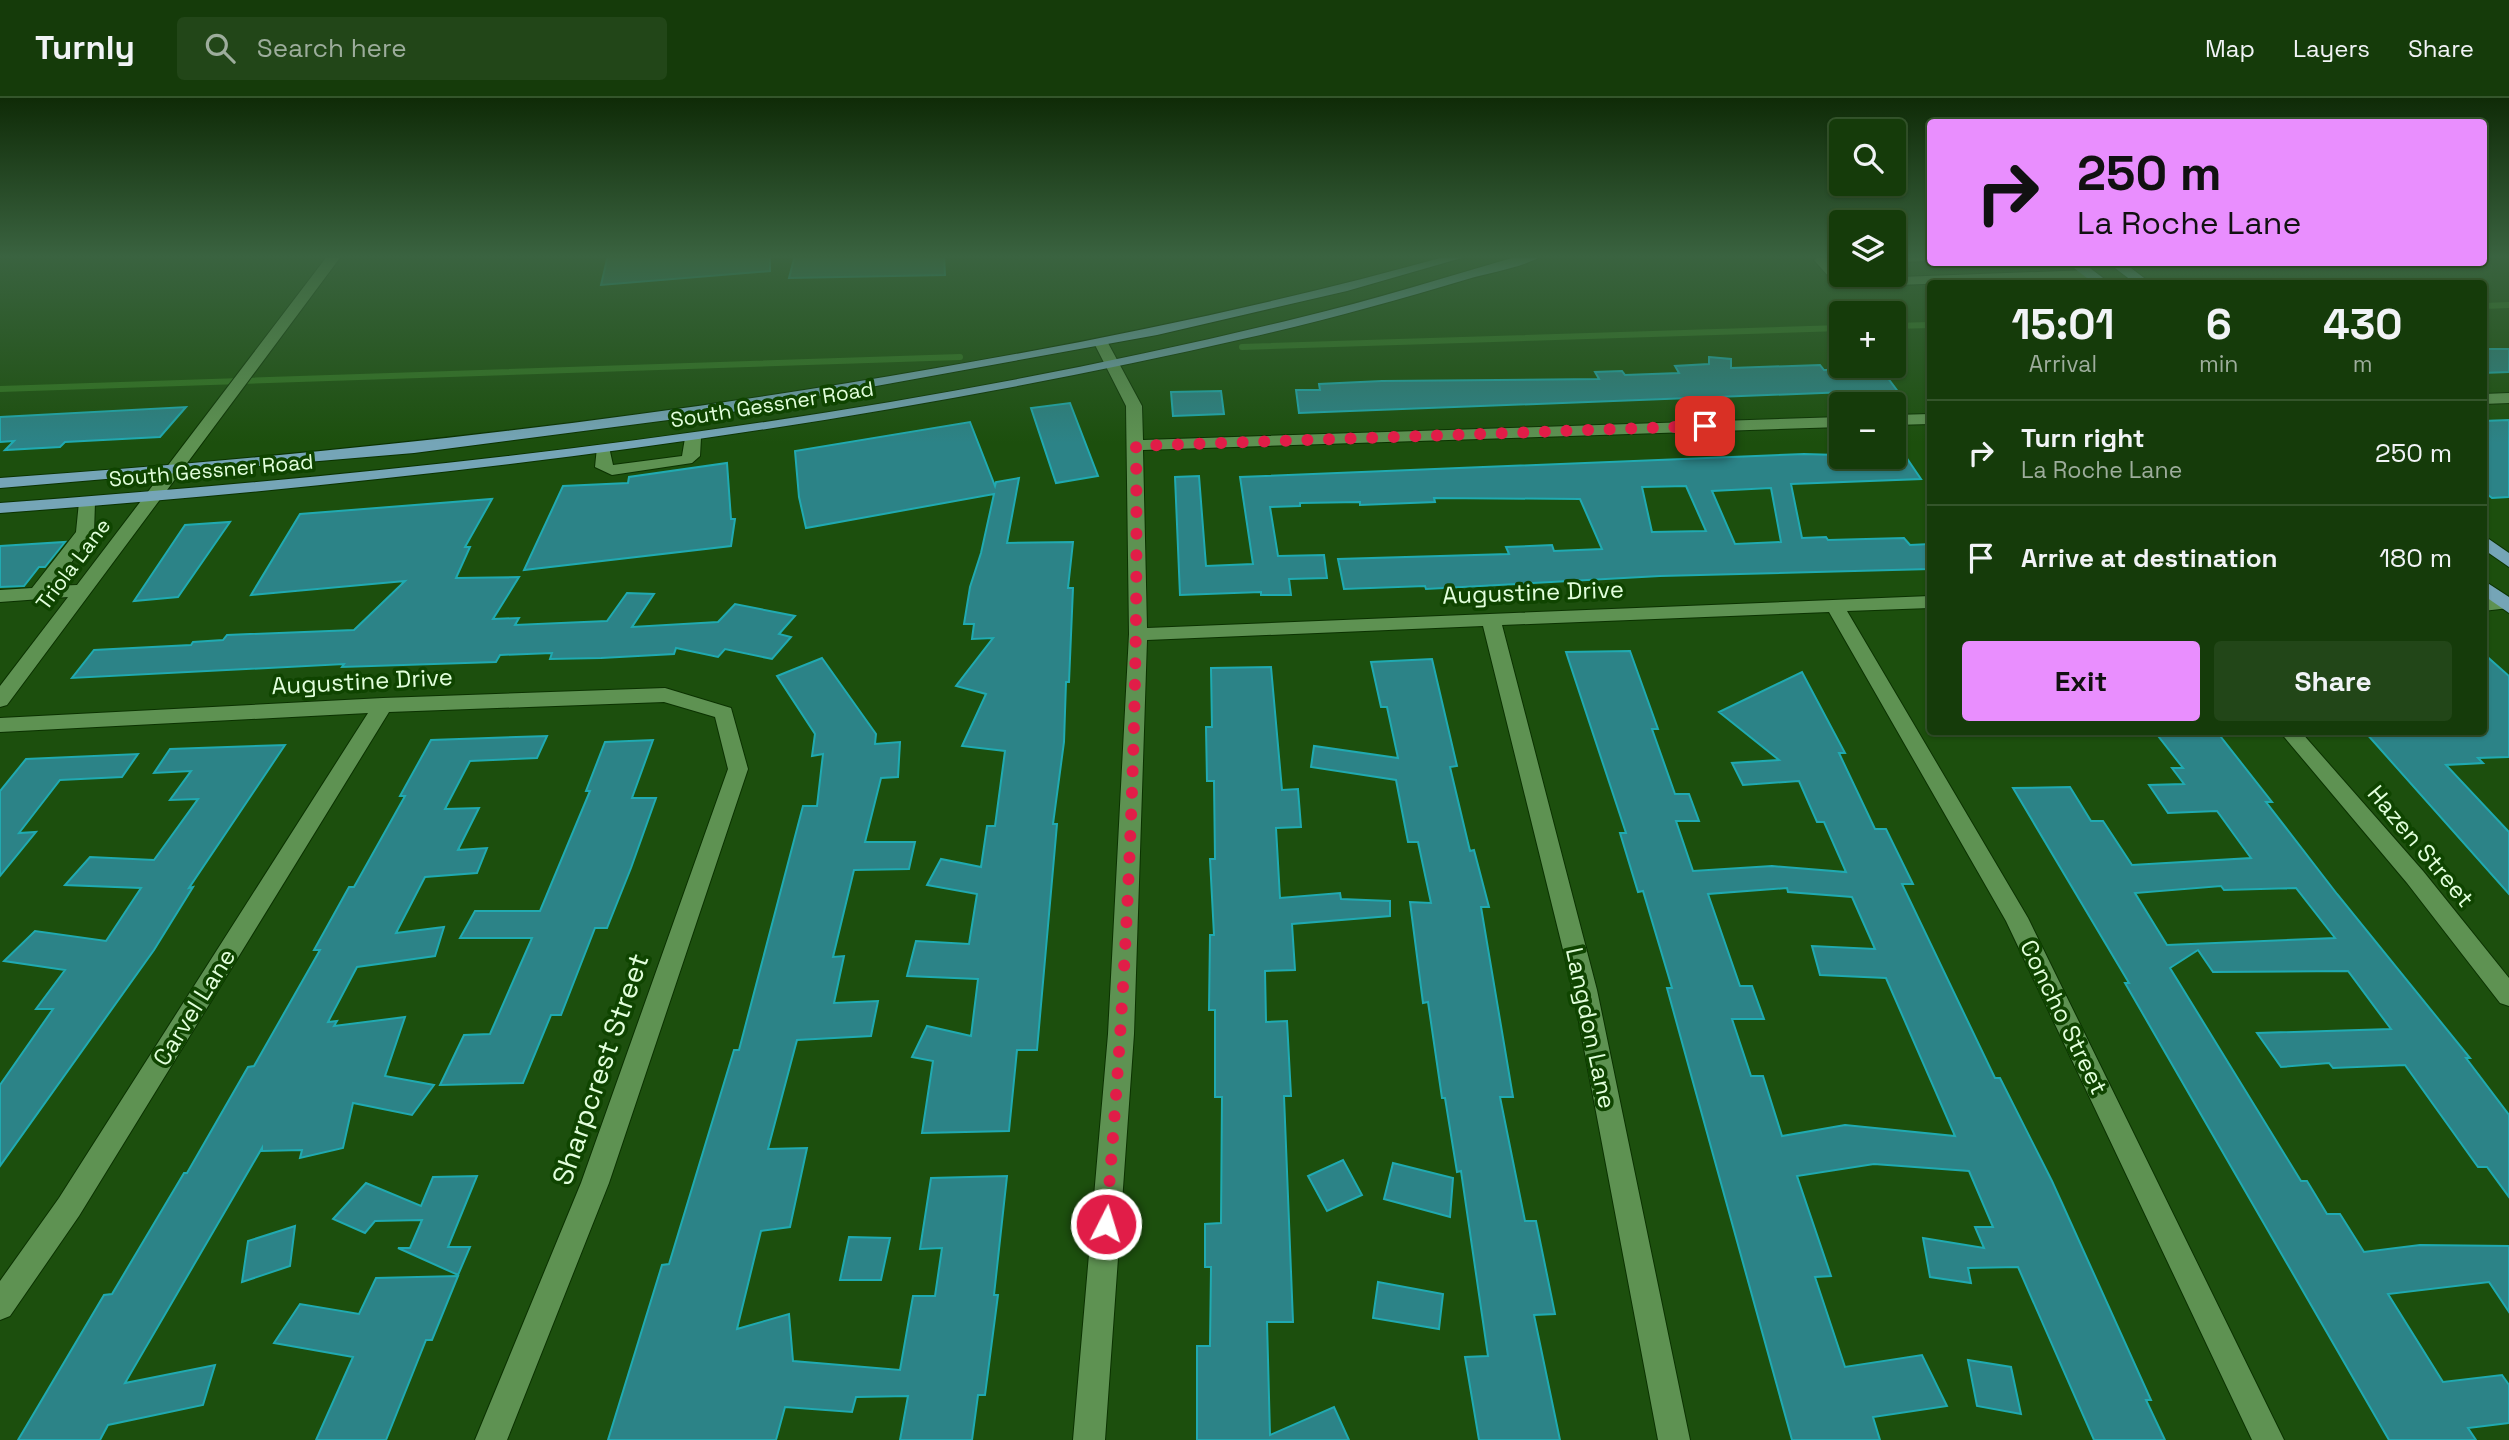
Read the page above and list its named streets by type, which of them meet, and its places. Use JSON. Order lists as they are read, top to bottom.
{
  "streets": {
    "main road": ["South Gessner Road"],
    "street": [
      "Triola Lane",
      "Augustine Drive",
      "Hazen Street",
      "Carvel Lane",
      "Concho Street",
      "Langdon Lane",
      "Sharpcrest Street"
    ]
  },
  "crossings": [
    ["South Gessner Road", "Triola Lane"],
    ["Augustine Drive", "Carvel Lane"],
    ["Augustine Drive", "Concho Street"],
    ["Augustine Drive", "Langdon Lane"],
    ["Augustine Drive", "Sharpcrest Street"]
  ],
  "page": {
    "header": "Turnly",
    "search": "Search here",
    "nav": ["Map", "Layers", "Share"],
    "map_buttons": ["+", "−"],
    "turn": ["250 m", "La Roche Lane"],
    "eta": [
      "15:01",
      "Arrival",
      "6",
      "min",
      "430",
      "m"
    ],
    "list": [
      {
        "name": "Turn right",
        "note": "La Roche Lane",
        "value": "250 m"
      },
      {
        "name": "Arrive at destination",
        "value": "180 m"
      }
    ],
    "buttons": ["Exit", "Share"]
  }
}
